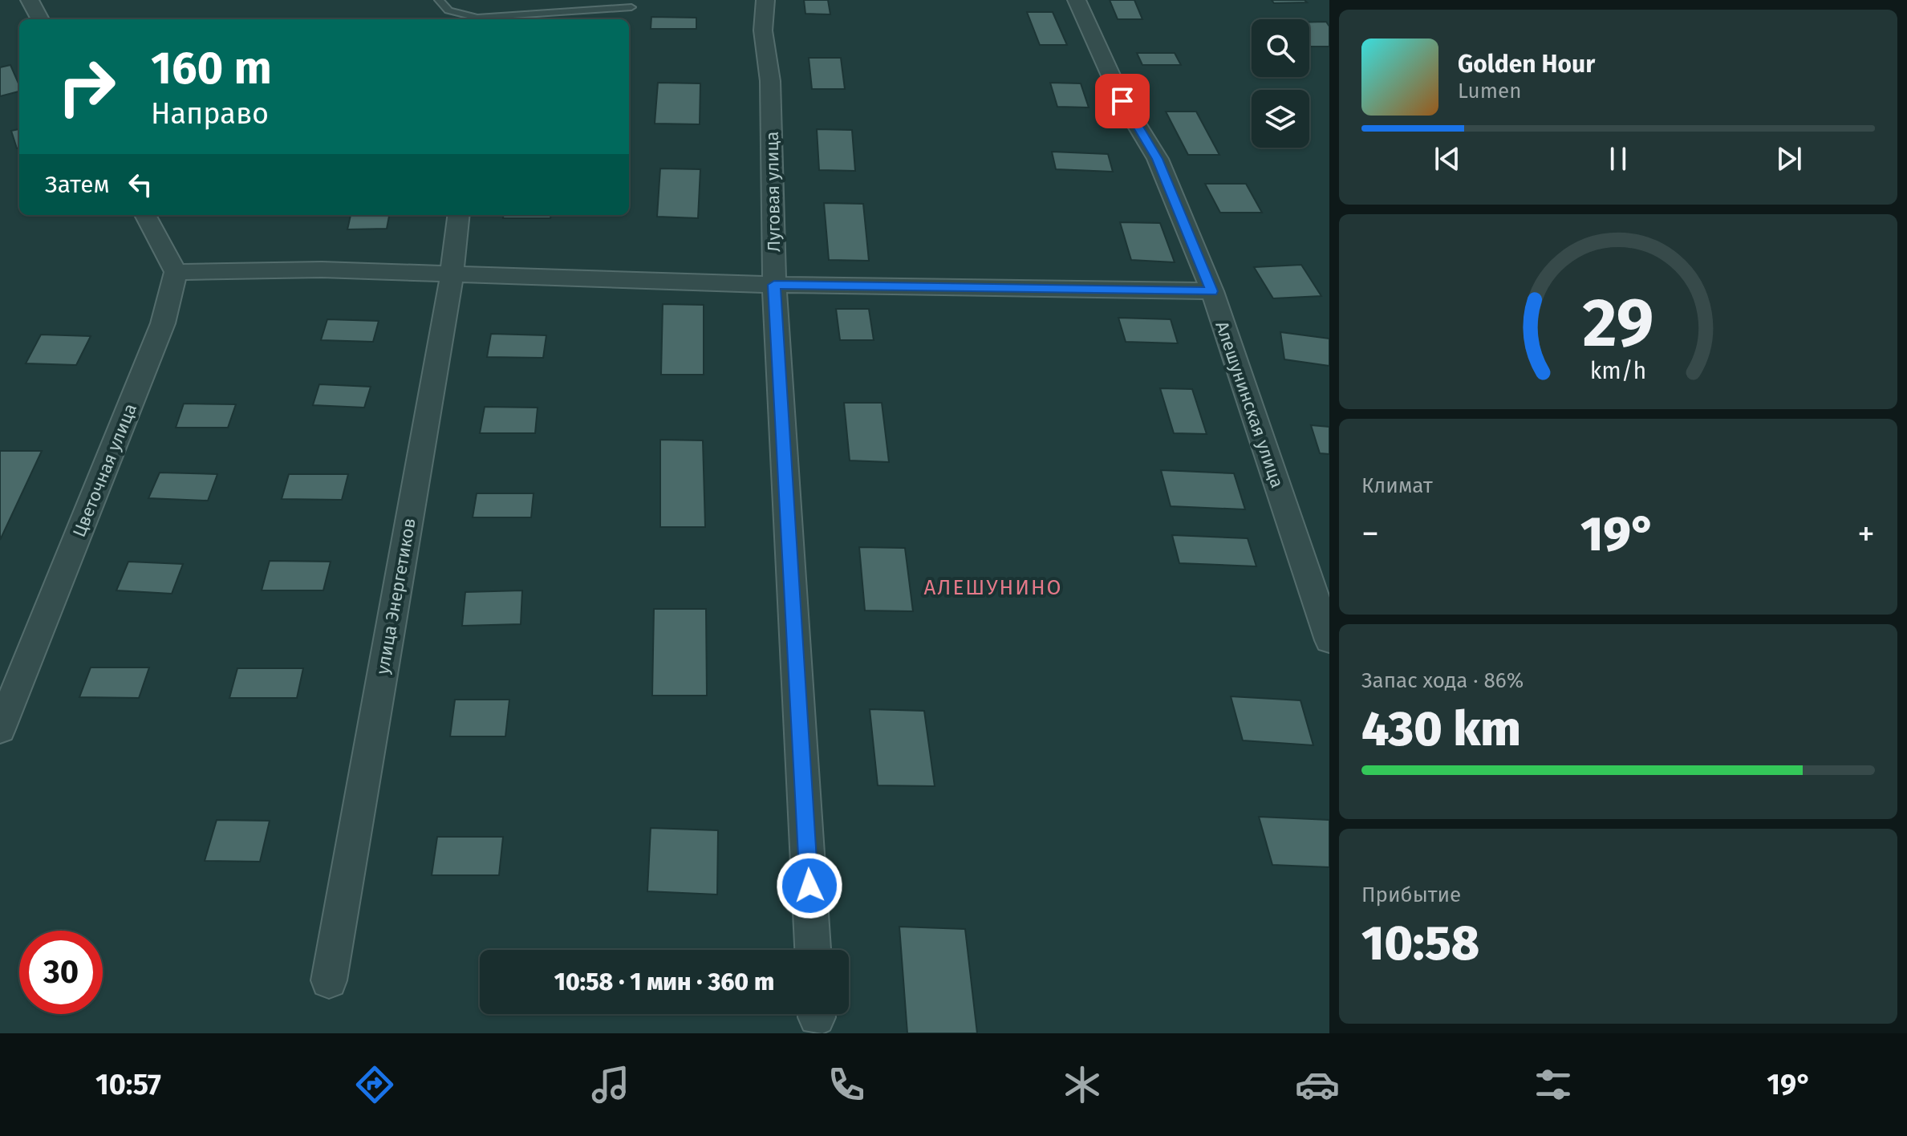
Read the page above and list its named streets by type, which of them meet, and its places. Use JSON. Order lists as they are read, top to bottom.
{
  "streets": {
    "street": [
      "Луговая улица",
      "Алешунинская улица",
      "Цветочная улица",
      "улица Энергетиков"
    ]
  },
  "districts": ["АЛЕШУНИНО"],
  "page": {
    "turn": ["160 m", "Направо"],
    "song": ["Golden Hour", "Lumen"],
    "then": "Затем",
    "tile": [
      "Климат",
      ["Запас хода · 86%", "430 km"],
      ["Прибытие", "10:58"]
    ],
    "heat": ["−", "19°", "+"],
    "limit": "30",
    "trip": "10:58 · 1 мин · 360 m",
    "tabs": ["10:57", "19°"],
    "gauge": ["29", "km/h"]
  }
}
